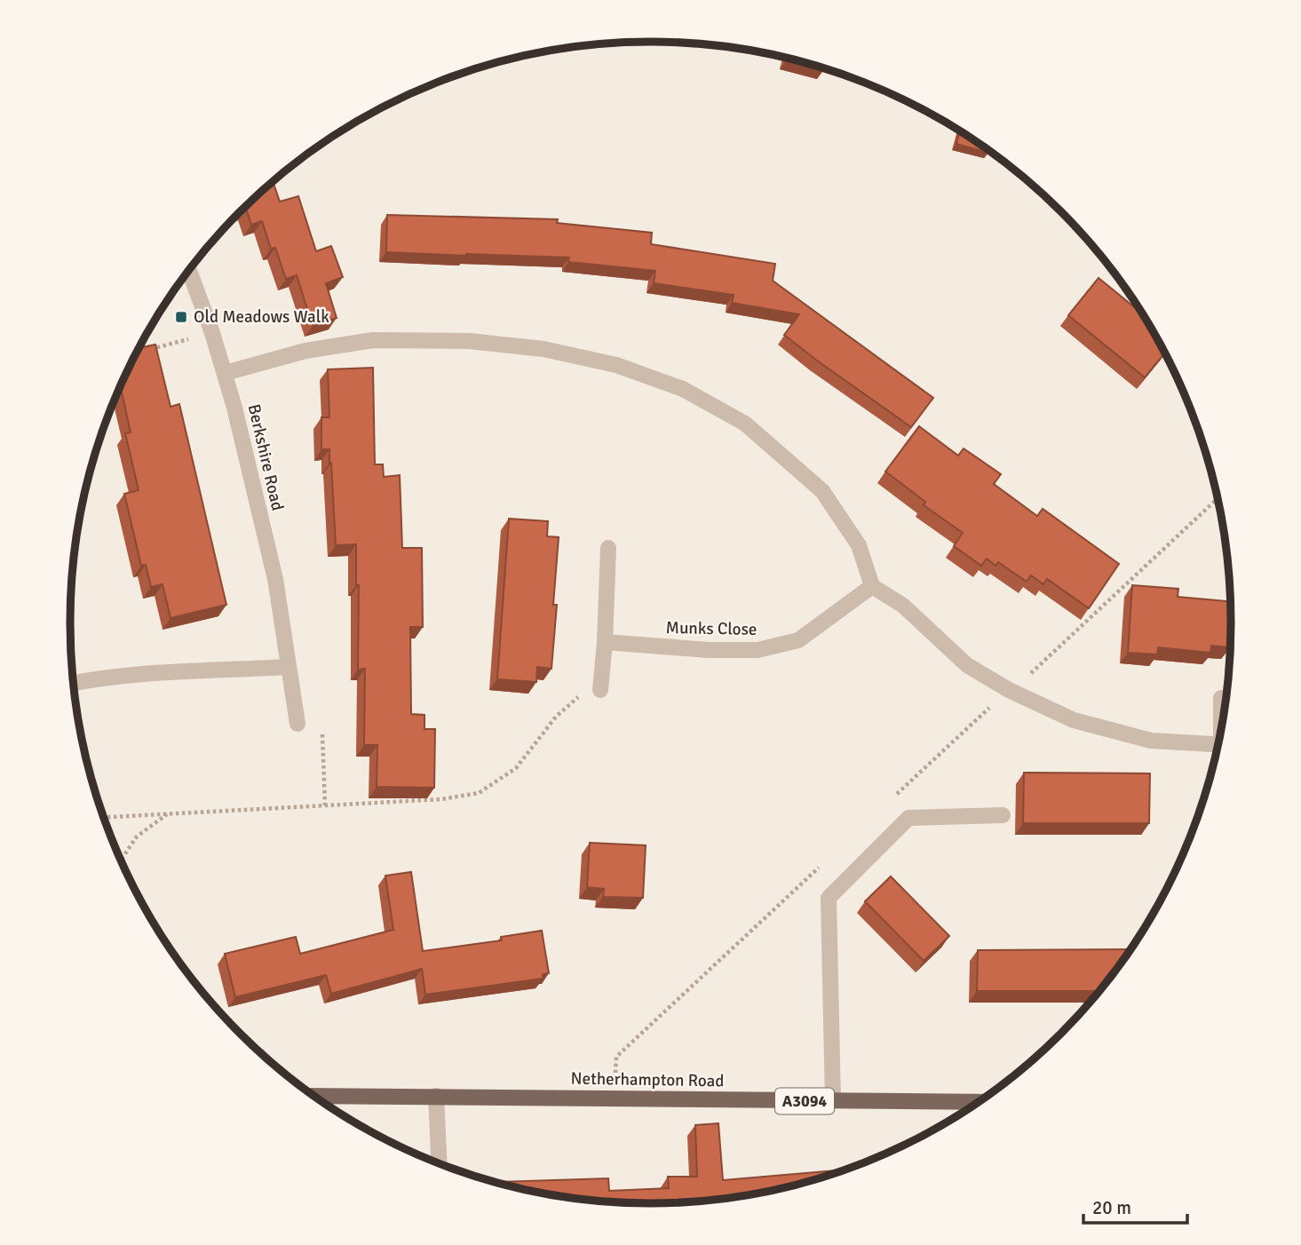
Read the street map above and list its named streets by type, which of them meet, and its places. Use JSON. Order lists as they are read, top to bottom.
{
  "streets": {
    "main road": ["Netherhampton Road", "A3094"],
    "street": ["Berkshire Road", "Munks Close"]
  },
  "places": {
    "transit": ["Old Meadows Walk"]
  },
  "scale_bar": "20 m"
}
